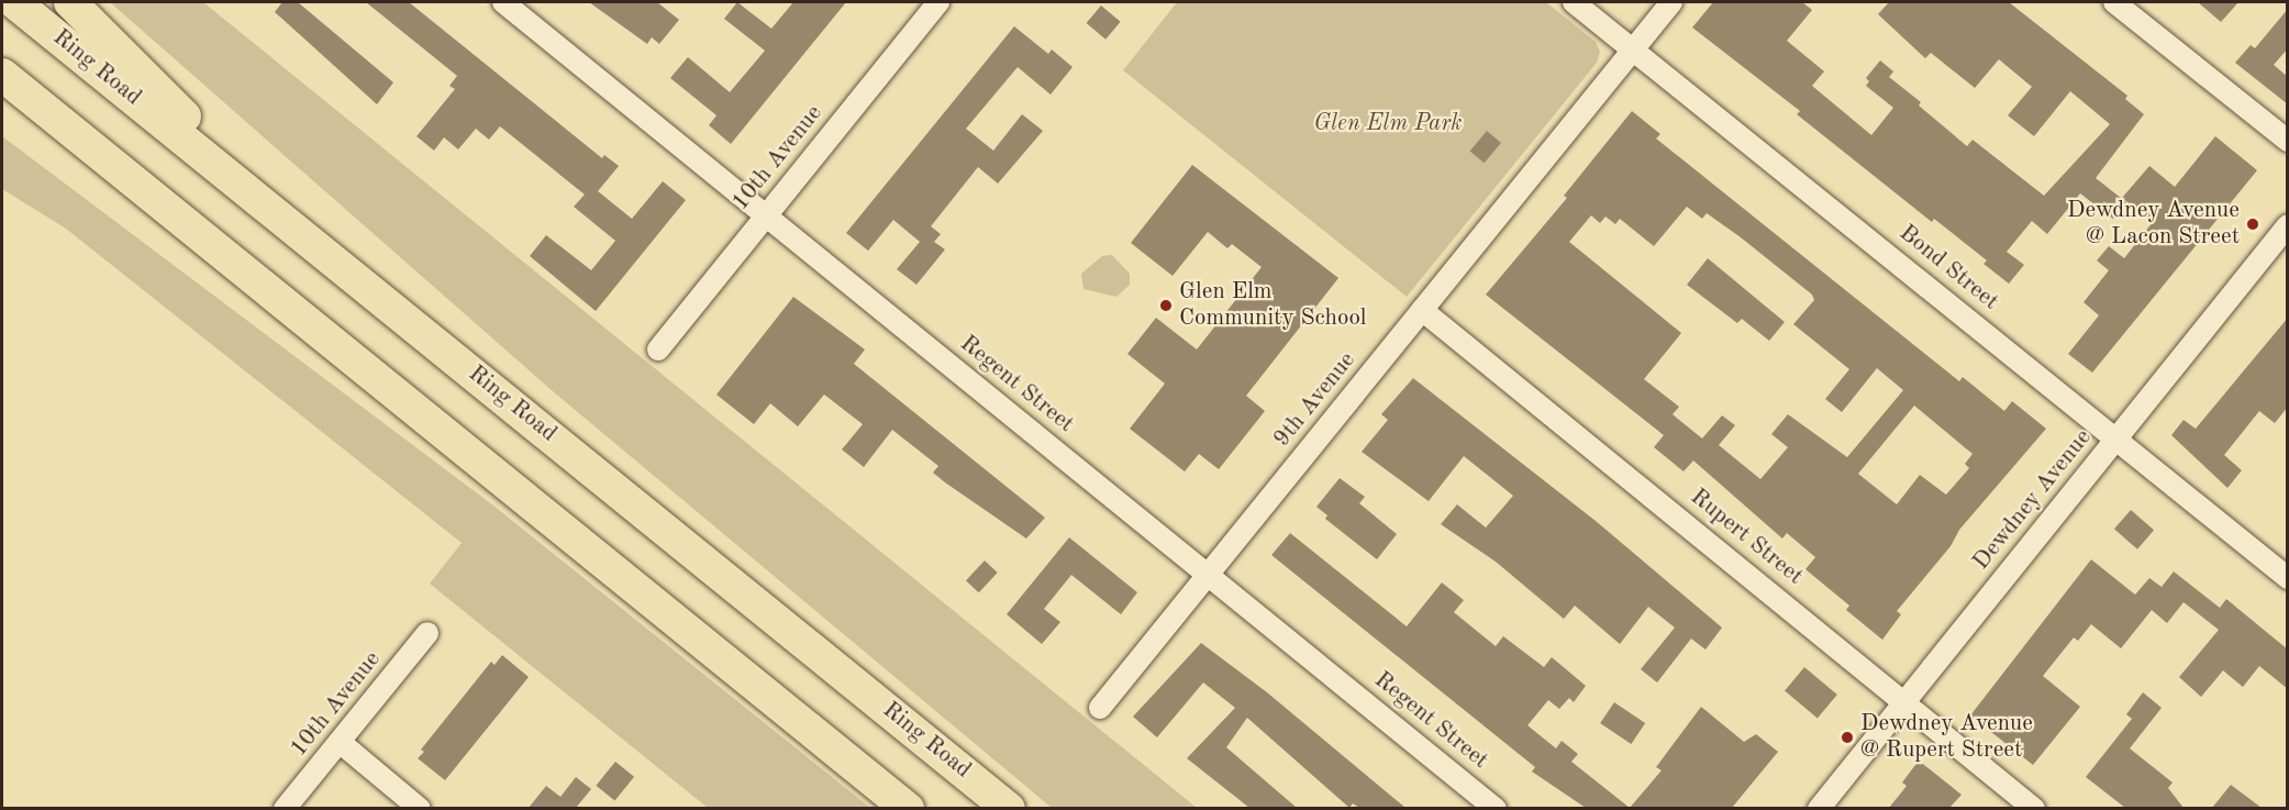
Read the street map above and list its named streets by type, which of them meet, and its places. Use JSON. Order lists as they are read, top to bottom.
{
  "streets": {
    "highway": ["Ring Road"],
    "street": [
      "10th Avenue",
      "Bond Street",
      "Regent Street",
      "9th Avenue",
      "Dewdney Avenue",
      "Rupert Street"
    ]
  },
  "crossings": [
    ["10th Avenue", "Regent Street"],
    ["Bond Street", "9th Avenue"],
    ["Bond Street", "Dewdney Avenue"],
    ["Regent Street", "9th Avenue"],
    ["9th Avenue", "Rupert Street"],
    ["Dewdney Avenue", "Rupert Street"]
  ],
  "parks": ["Glen Elm Park"],
  "places": ["Dewdney Avenue @ Lacon Street", "Glen Elm Community School", "Dewdney Avenue @ Rupert Street"]
}
